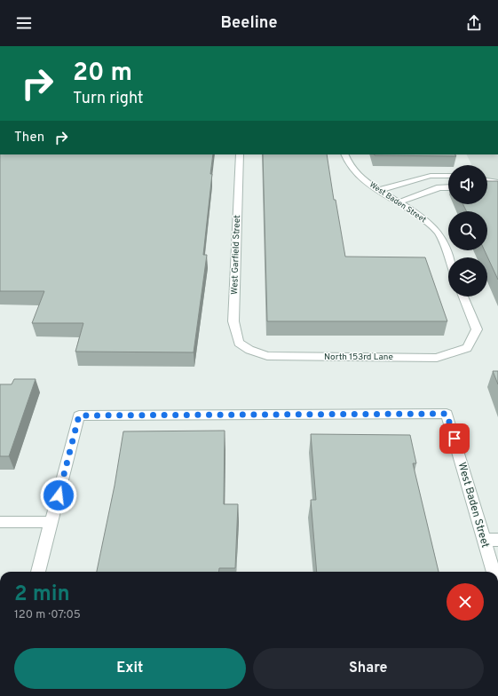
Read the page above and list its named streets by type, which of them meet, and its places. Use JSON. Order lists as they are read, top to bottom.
{
  "streets": {
    "street": ["West Baden Street", "West Garfield Street", "North 153rd Lane"]
  },
  "crossings": [
    ["West Garfield Street", "North 153rd Lane"]
  ],
  "page": {
    "header": "Beeline",
    "turn": ["20 m", "Turn right"],
    "then": "Then",
    "heading": ["2 min", "120 m · 07:05"],
    "buttons": ["Exit", "Share"]
  }
}
